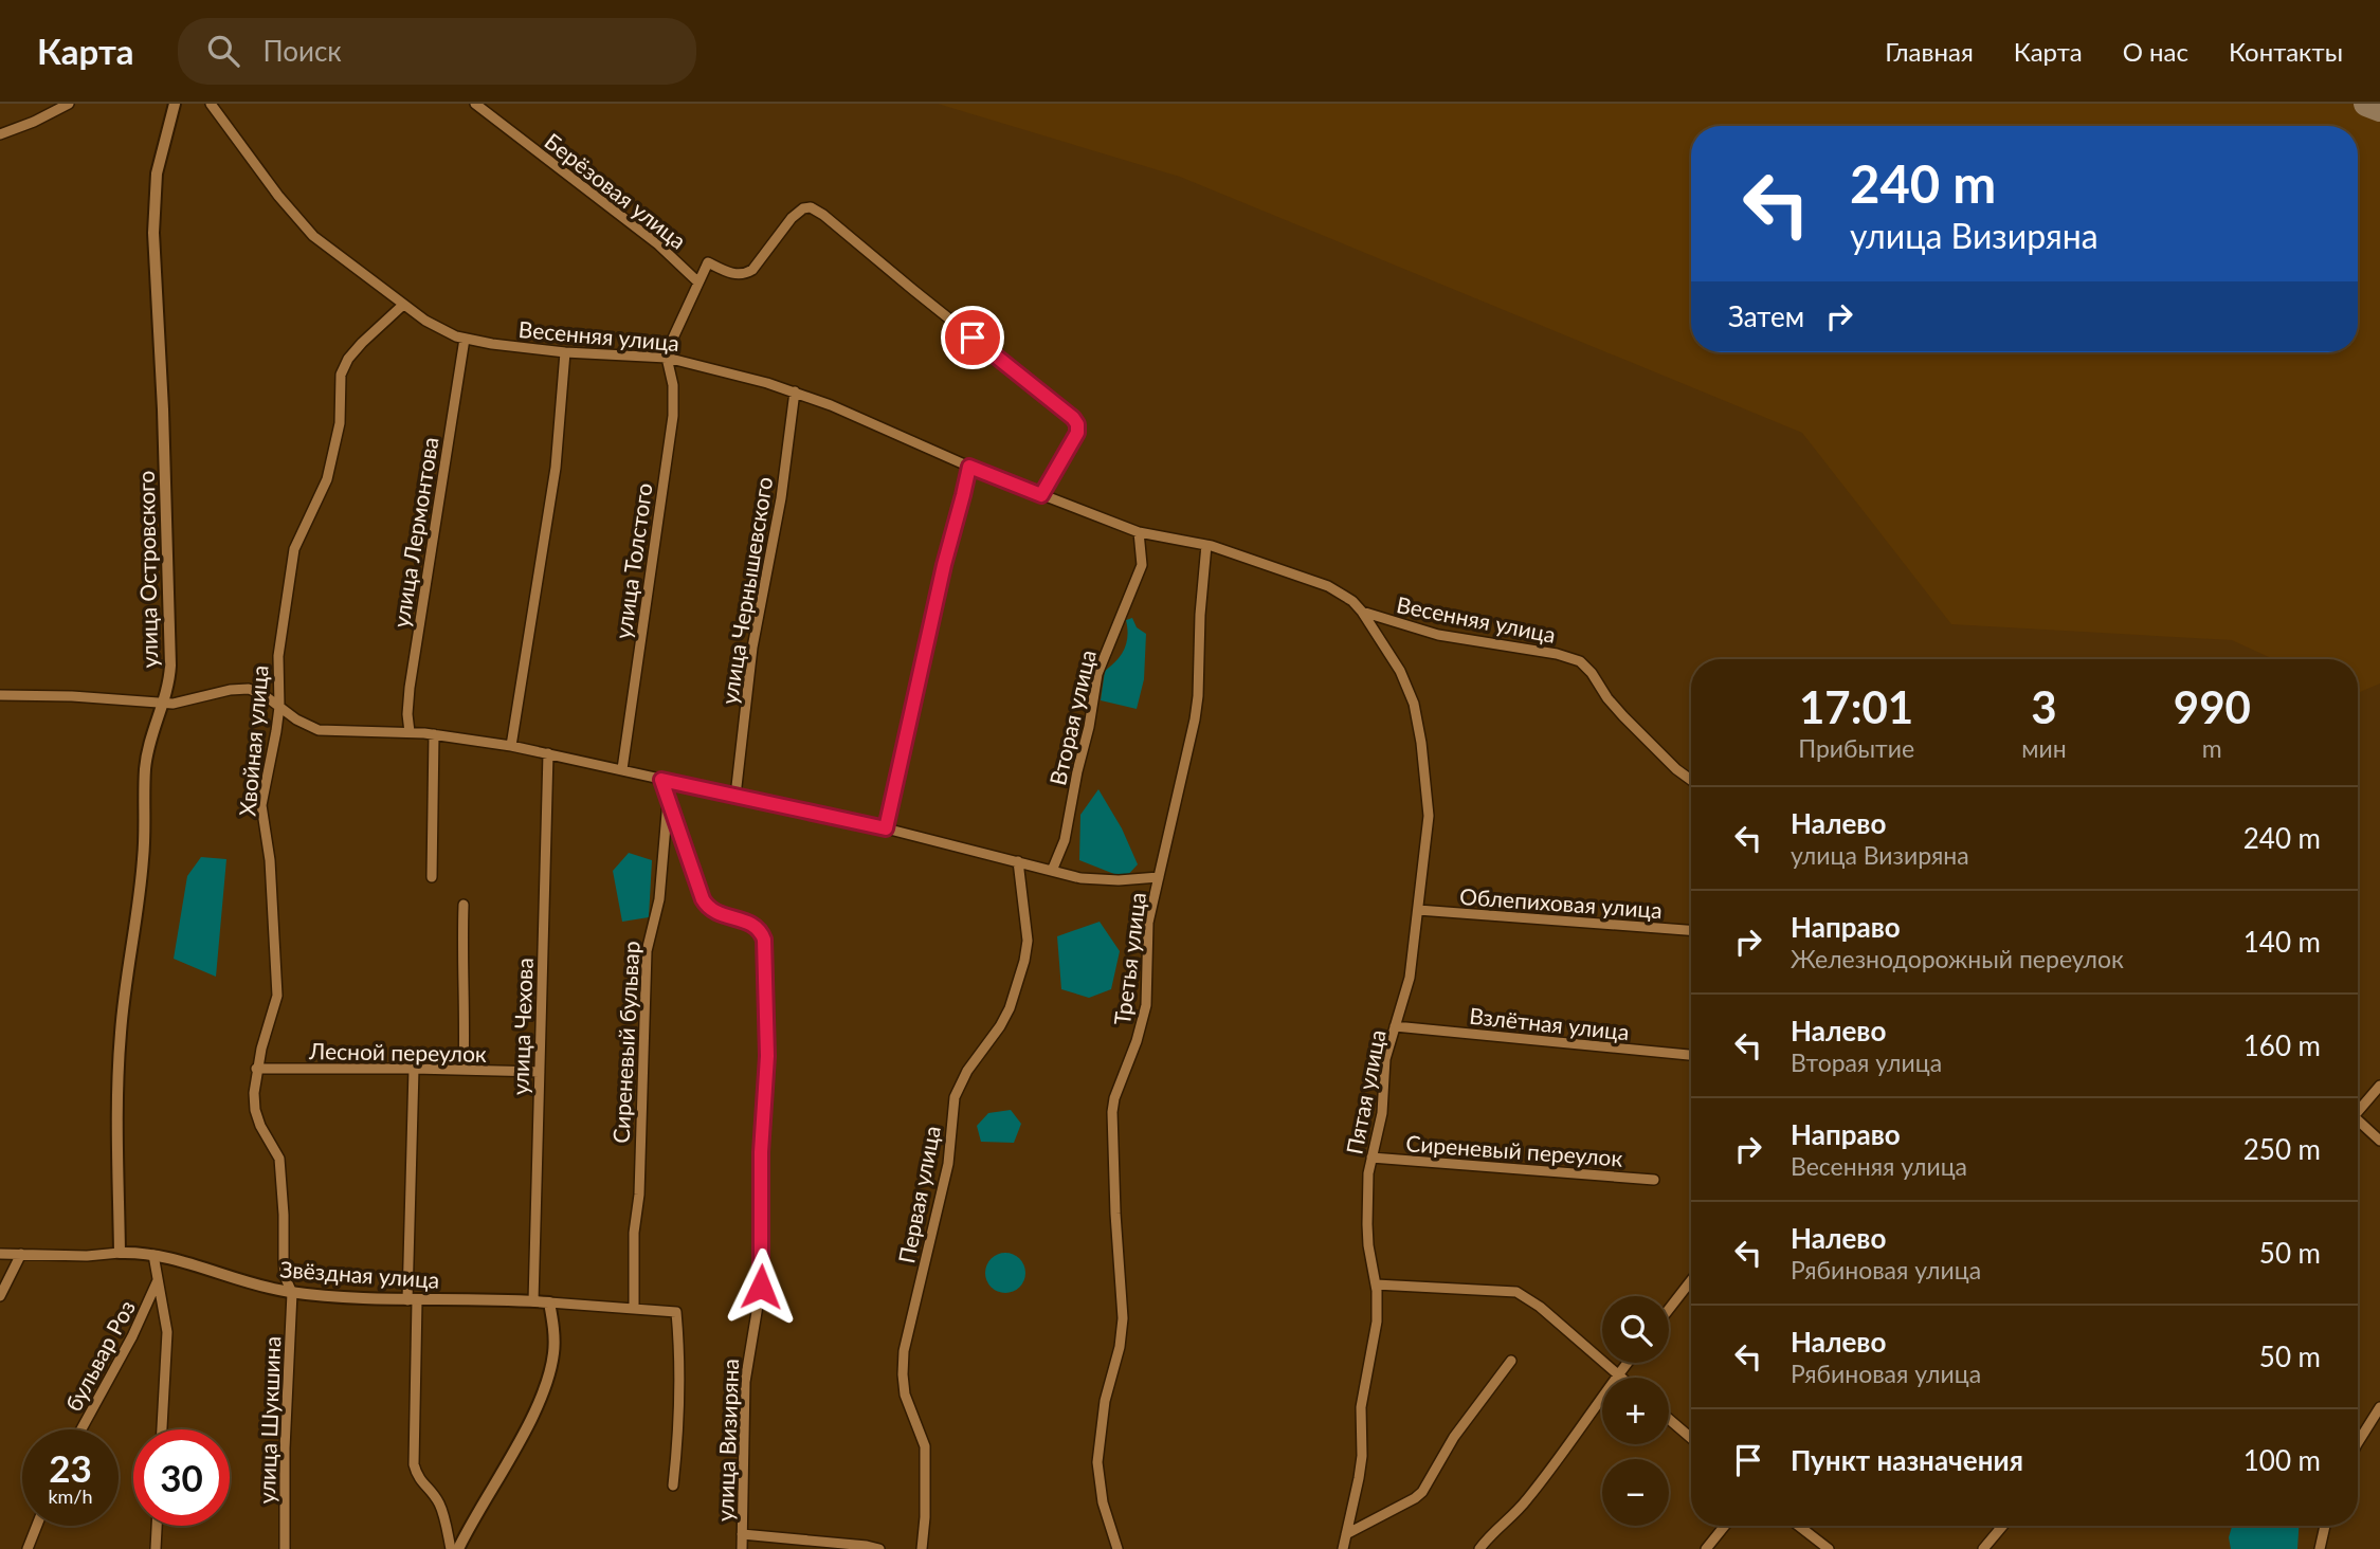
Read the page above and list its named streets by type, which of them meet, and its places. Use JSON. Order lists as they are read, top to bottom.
{
  "streets": {
    "street": [
      "Берёзовая улица",
      "Весенняя улица",
      "улица Лермонтова",
      "улица Толстого",
      "улица Островского",
      "улица Чернышевского",
      "Вторая улица",
      "Хвойная улица",
      "Облепиховая улица",
      "Третья улица",
      "Взлётная улица",
      "улица Чехова",
      "Сиреневый бульвар",
      "Лесной переулок",
      "Пятая улица",
      "Сиреневый переулок",
      "Первая улица",
      "Звёздная улица",
      "бульвар Роз",
      "улица Шукшина",
      "улица Визиряна"
    ]
  },
  "crossings": [
    ["Весенняя улица", "улица Лермонтова"],
    ["Весенняя улица", "улица Толстого"],
    ["Весенняя улица", "улица Чернышевского"],
    ["Весенняя улица", "Вторая улица"],
    ["Весенняя улица", "Хвойная улица"],
    ["Весенняя улица", "Третья улица"],
    ["Весенняя улица", "Пятая улица"],
    ["улица Островского", "Звёздная улица"],
    ["Хвойная улица", "Лесной переулок"],
    ["Хвойная улица", "Звёздная улица"],
    ["Хвойная улица", "улица Шукшина"],
    ["Облепиховая улица", "Пятая улица"],
    ["Взлётная улица", "Пятая улица"],
    ["улица Чехова", "Лесной переулок"],
    ["улица Чехова", "Звёздная улица"],
    ["Сиреневый бульвар", "Звёздная улица"],
    ["Сиреневый бульвар", "улица Визиряна"],
    ["Пятая улица", "Сиреневый переулок"],
    ["Звёздная улица", "улица Шукшина"]
  ],
  "page": {
    "header": "Карта",
    "search": "Поиск",
    "nav": [
      "Главная",
      "Карта",
      "О нас",
      "Контакты"
    ],
    "turn": ["240 m", "улица Визиряна"],
    "then": "Затем",
    "eta": [
      "17:01",
      "Прибытие",
      "3",
      "мин",
      "990",
      "m"
    ],
    "list": [
      {
        "name": "Налево",
        "note": "улица Визиряна",
        "value": "240 m"
      },
      {
        "name": "Направо",
        "note": "Железнодорожный переулок",
        "value": "140 m"
      },
      {
        "name": "Налево",
        "note": "Вторая улица",
        "value": "160 m"
      },
      {
        "name": "Направо",
        "note": "Весенняя улица",
        "value": "250 m"
      },
      {
        "name": "Налево",
        "note": "Рябиновая улица",
        "value": "50 m"
      },
      {
        "name": "Налево",
        "note": "Рябиновая улица",
        "value": "50 m"
      },
      {
        "name": "Пункт назначения",
        "value": "100 m"
      }
    ],
    "map_buttons": ["+", "−"],
    "speed": "23 km/h",
    "limit": "30"
  }
}
